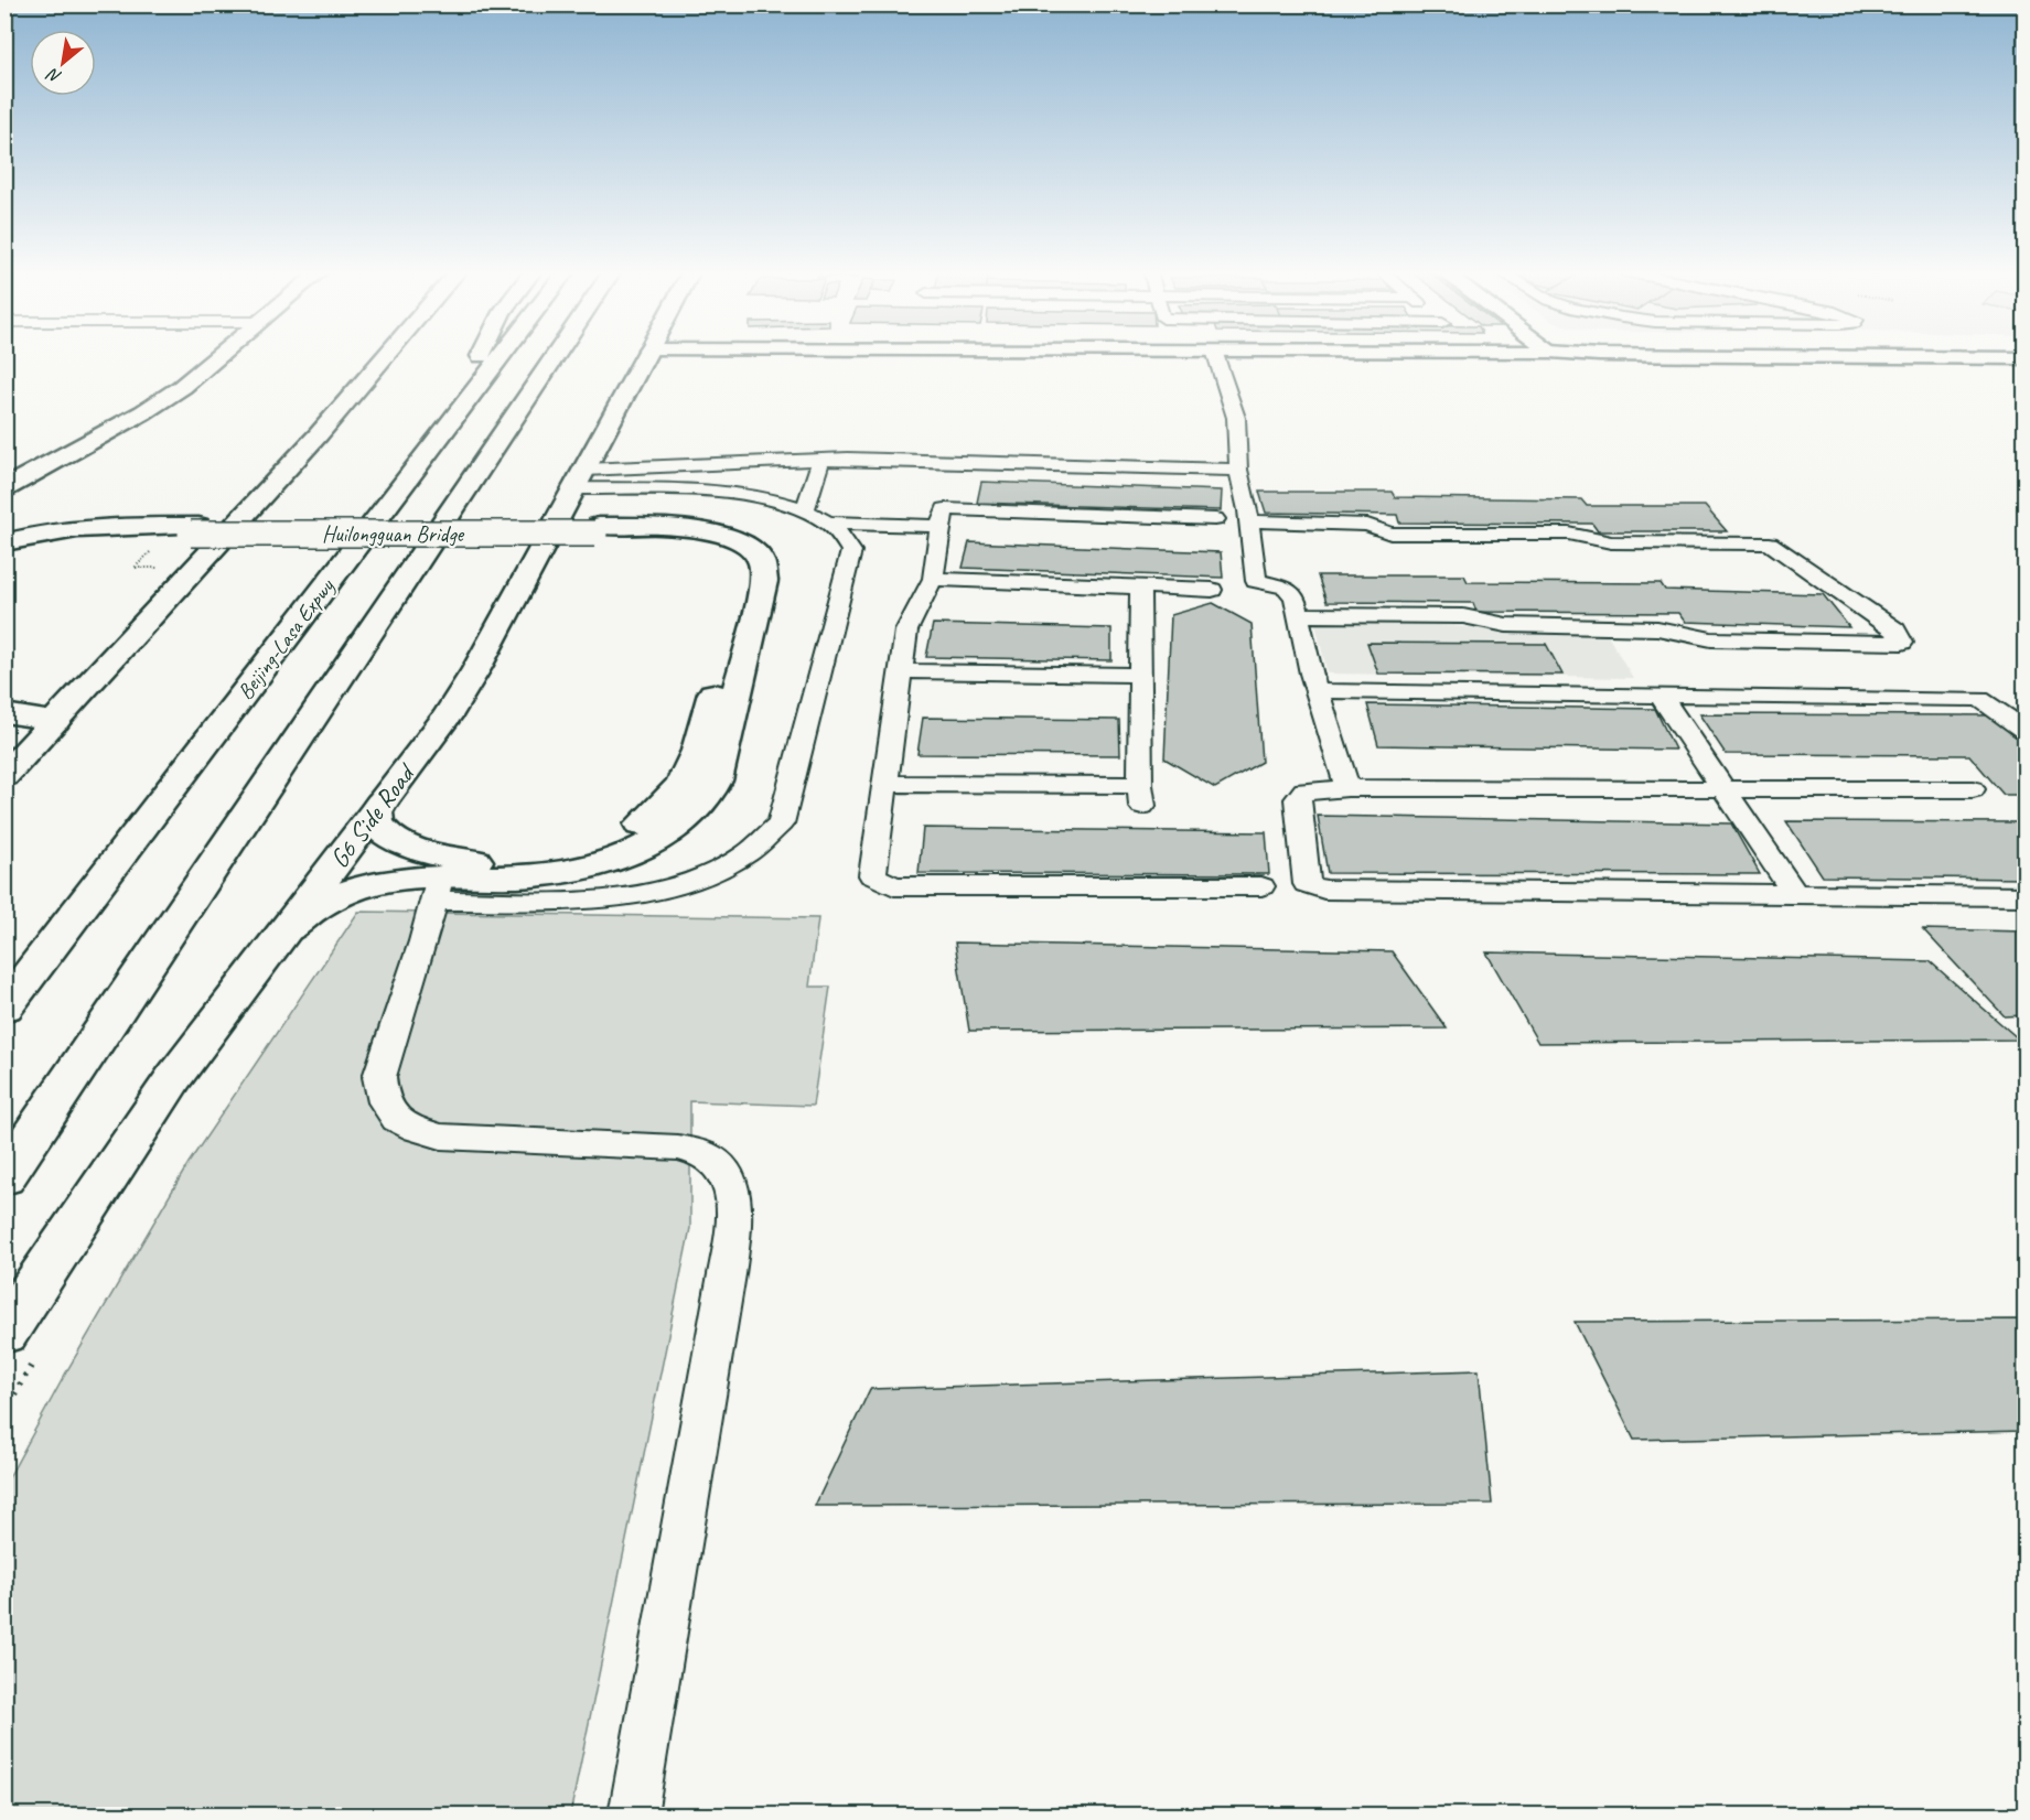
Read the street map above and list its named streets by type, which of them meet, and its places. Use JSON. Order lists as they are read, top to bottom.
{
  "streets": {
    "main road": ["Huilongguan Bridge", "Beijing-Lasa Expwy", "G6 Side Road"]
  },
  "north": "bottom left"
}
